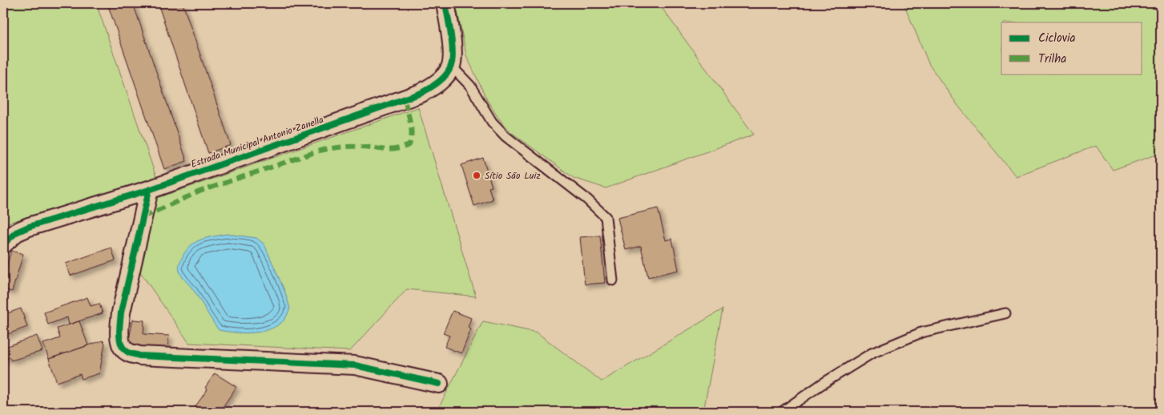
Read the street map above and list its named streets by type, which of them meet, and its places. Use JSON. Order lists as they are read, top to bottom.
{
  "streets": {
    "street": ["Estrada Municipal Antonio Zanella"]
  },
  "places": ["Sítio São Luiz"],
  "legend": ["Ciclovia", "Trilha"]
}
